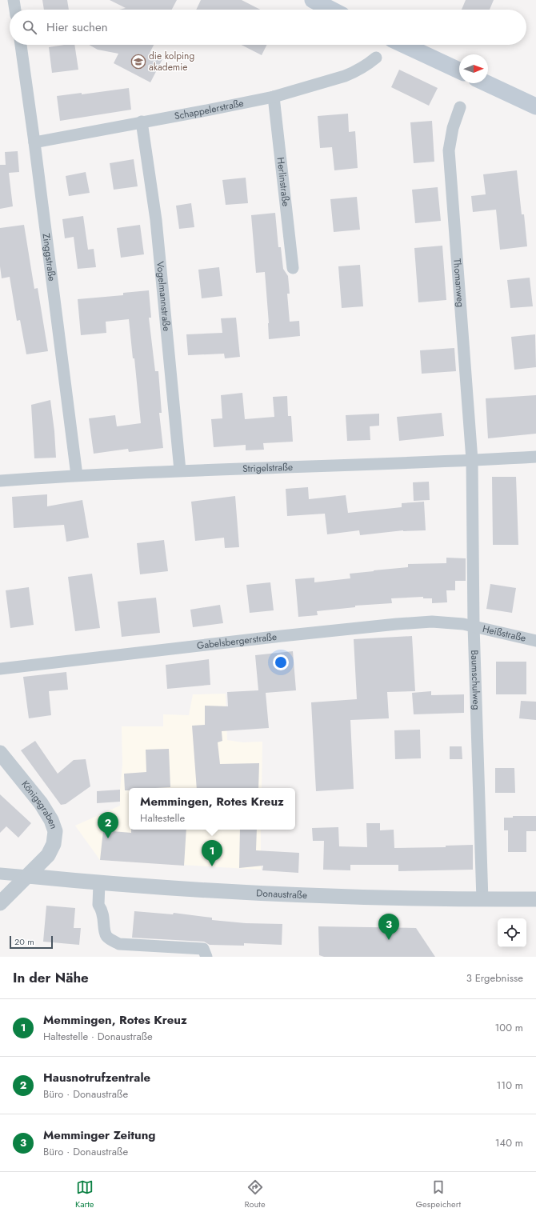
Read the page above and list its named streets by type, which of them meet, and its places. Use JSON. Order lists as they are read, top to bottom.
{
  "streets": {
    "street": [
      "Schappelerstraße",
      "Herlinstraße",
      "Zinggstraße",
      "Thomanweg",
      "Vogelmannstraße",
      "Strigelstraße",
      "Heißstraße",
      "Gabelsbergerstraße",
      "Baumschulweg",
      "Königsgraben",
      "Donaustraße"
    ]
  },
  "crossings": [
    ["Schappelerstraße", "Herlinstraße"],
    ["Schappelerstraße", "Zinggstraße"],
    ["Schappelerstraße", "Vogelmannstraße"],
    ["Zinggstraße", "Strigelstraße"],
    ["Thomanweg", "Strigelstraße"],
    ["Thomanweg", "Baumschulweg"],
    ["Vogelmannstraße", "Strigelstraße"],
    ["Strigelstraße", "Baumschulweg"],
    ["Heißstraße", "Gabelsbergerstraße"],
    ["Heißstraße", "Baumschulweg"],
    ["Gabelsbergerstraße", "Baumschulweg"],
    ["Baumschulweg", "Donaustraße"],
    ["Königsgraben", "Donaustraße"]
  ],
  "places": {
    "school or university": ["die kolping akademie"]
  },
  "scale_bar": "20 m",
  "north": "right",
  "page": {
    "search": "Hier suchen",
    "popup": ["Memmingen, Rotes Kreuz", "Haltestelle"],
    "pins": ["2", "1", "3"],
    "scale": "20 m",
    "heading": ["In der Nähe", "3 Ergebnisse"],
    "list": [
      {
        "mark": "1",
        "name": "Memmingen, Rotes Kreuz",
        "note": "Haltestelle · Donaustraße",
        "value": "100 m"
      },
      {
        "mark": "2",
        "name": "Hausnotrufzentrale",
        "note": "Büro · Donaustraße",
        "value": "110 m"
      },
      {
        "mark": "3",
        "name": "Memminger Zeitung",
        "note": "Büro · Donaustraße",
        "value": "140 m"
      }
    ],
    "nav": ["Karte", "Route", "Gespeichert"]
  }
}
